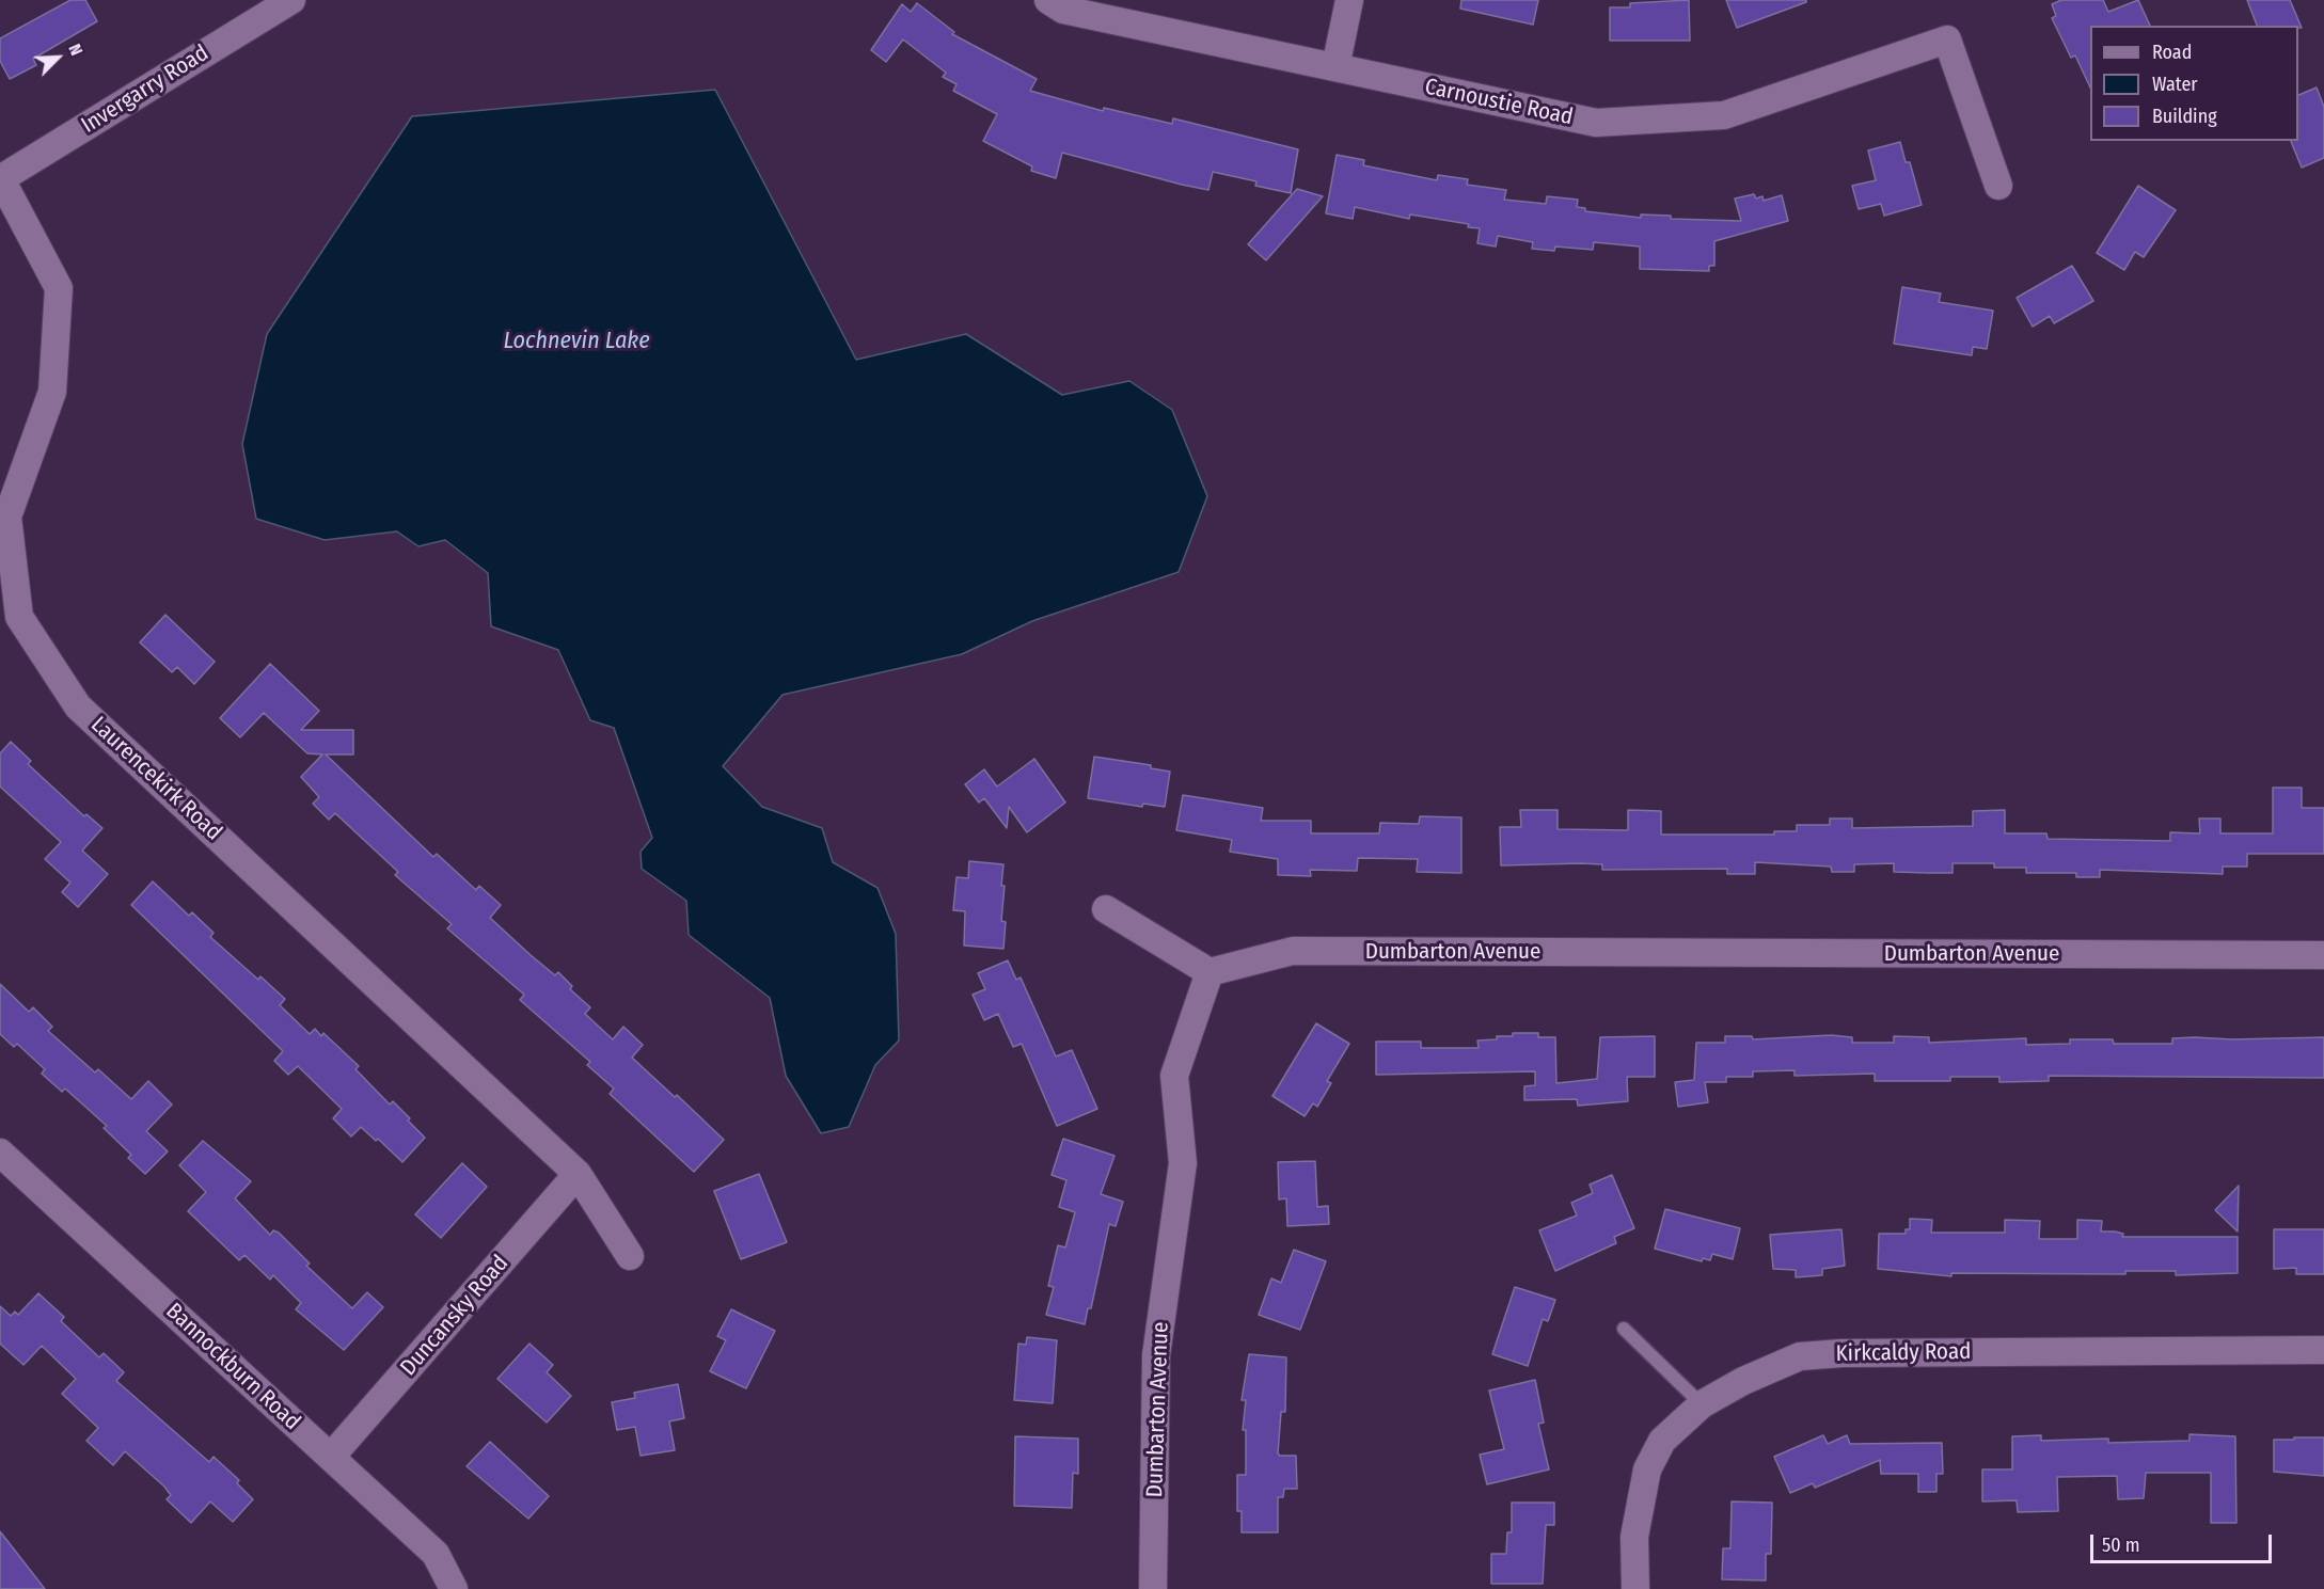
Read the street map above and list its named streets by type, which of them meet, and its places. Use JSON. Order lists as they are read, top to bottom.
{
  "streets": {
    "street": [
      "Invergarry Road",
      "Carnoustie Road",
      "Laurencekirk Road",
      "Dumbarton Avenue",
      "Duncansky Road",
      "Kirkcaldy Road",
      "Bannockburn Road"
    ]
  },
  "crossings": [
    ["Invergarry Road", "Laurencekirk Road"],
    ["Laurencekirk Road", "Duncansky Road"],
    ["Duncansky Road", "Bannockburn Road"]
  ],
  "water": ["Lochnevin Lake"],
  "legend": ["Road", "Water", "Building"],
  "scale_bar": "50 m",
  "north": "top right"
}
